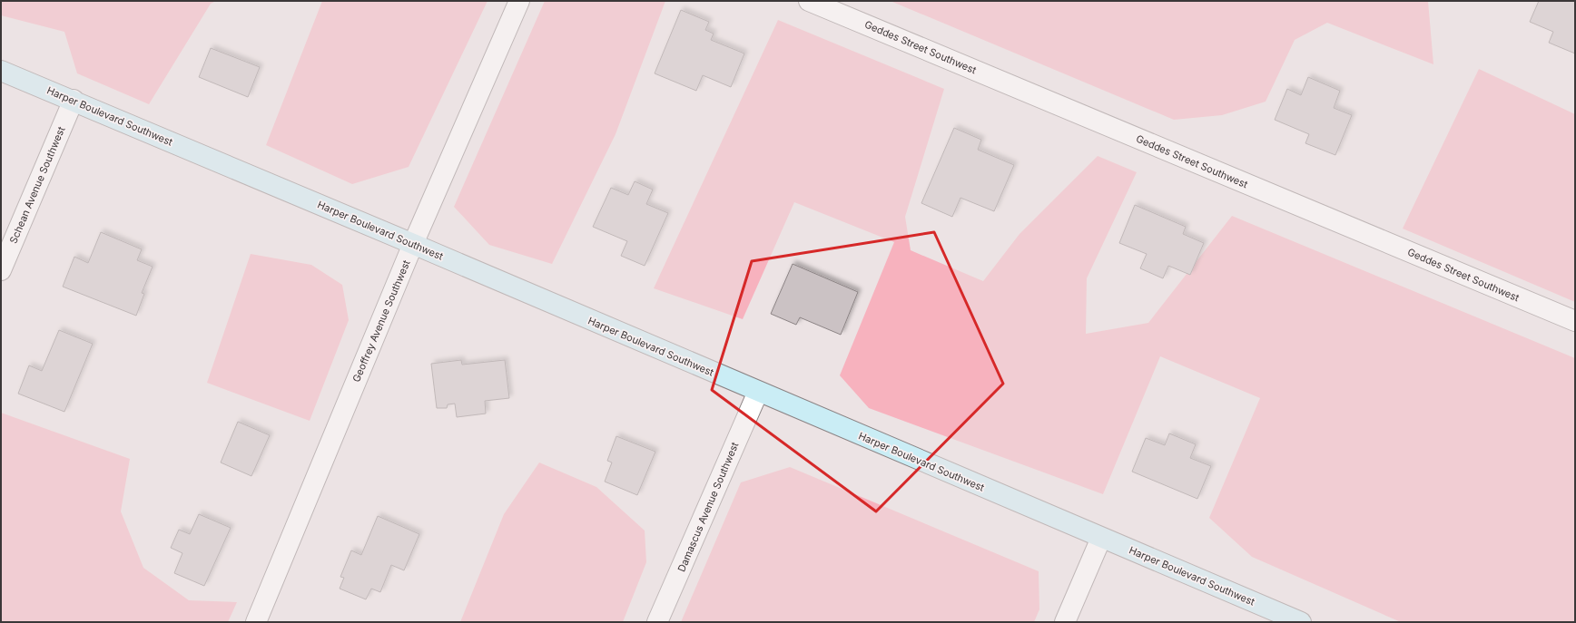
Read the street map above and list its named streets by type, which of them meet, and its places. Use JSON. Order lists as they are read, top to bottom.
{
  "streets": {
    "street": [
      "Geddes Street Southwest",
      "Harper Boulevard Southwest",
      "Schean Avenue Southwest",
      "Geoffrey Avenue Southwest",
      "Damascus Avenue Southwest"
    ]
  },
  "crossings": [
    ["Harper Boulevard Southwest", "Schean Avenue Southwest"],
    ["Harper Boulevard Southwest", "Geoffrey Avenue Southwest"],
    ["Harper Boulevard Southwest", "Damascus Avenue Southwest"]
  ]
}
